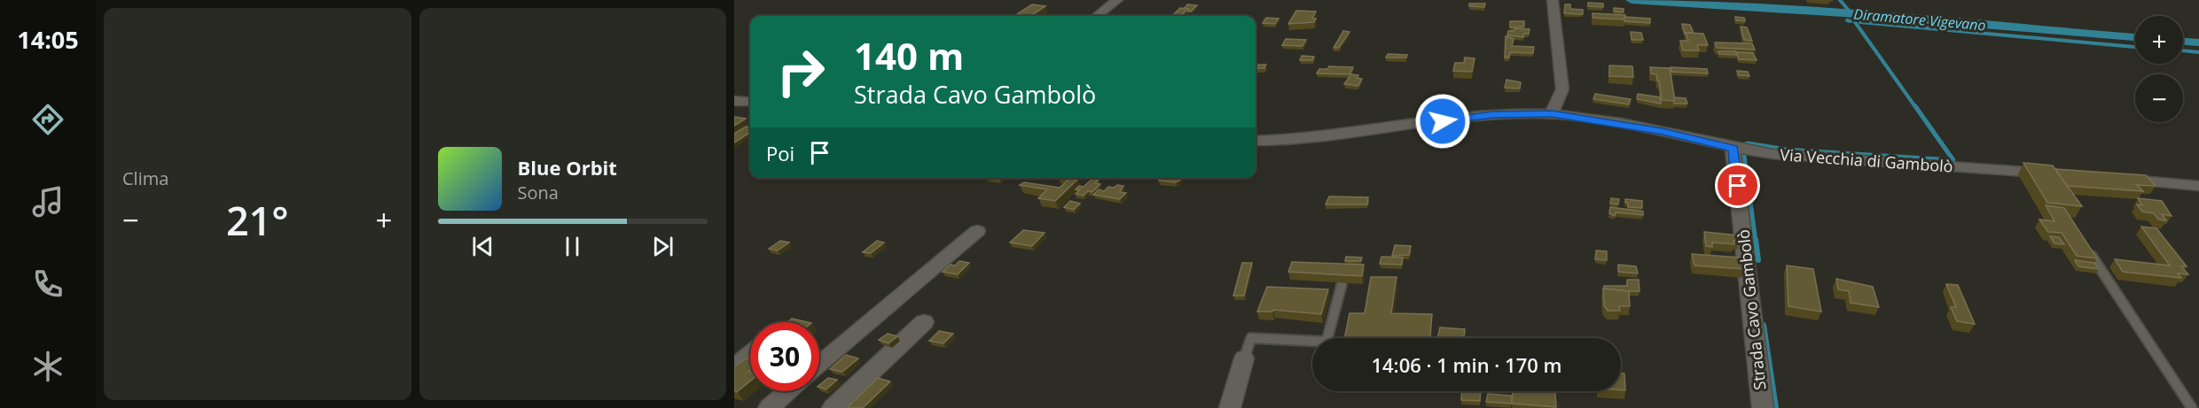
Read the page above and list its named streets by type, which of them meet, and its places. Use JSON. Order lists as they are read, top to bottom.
{
  "streets": {
    "street": ["Via Vecchia di Gambolò", "Strada Cavo Gambolò"]
  },
  "crossings": [
    ["Via Vecchia di Gambolò", "Strada Cavo Gambolò"]
  ],
  "water": ["Diramatore Vigevano"],
  "page": {
    "tabs": "14:05",
    "tile": "Clima",
    "map_buttons": ["+", "−"],
    "turn": ["140 m", "Strada Cavo Gambolò"],
    "then": "Poi",
    "song": ["Blue Orbit", "Sona"],
    "heat": ["−", "21°", "+"],
    "limit": "30",
    "trip": "14:06 · 1 min · 170 m"
  }
}
